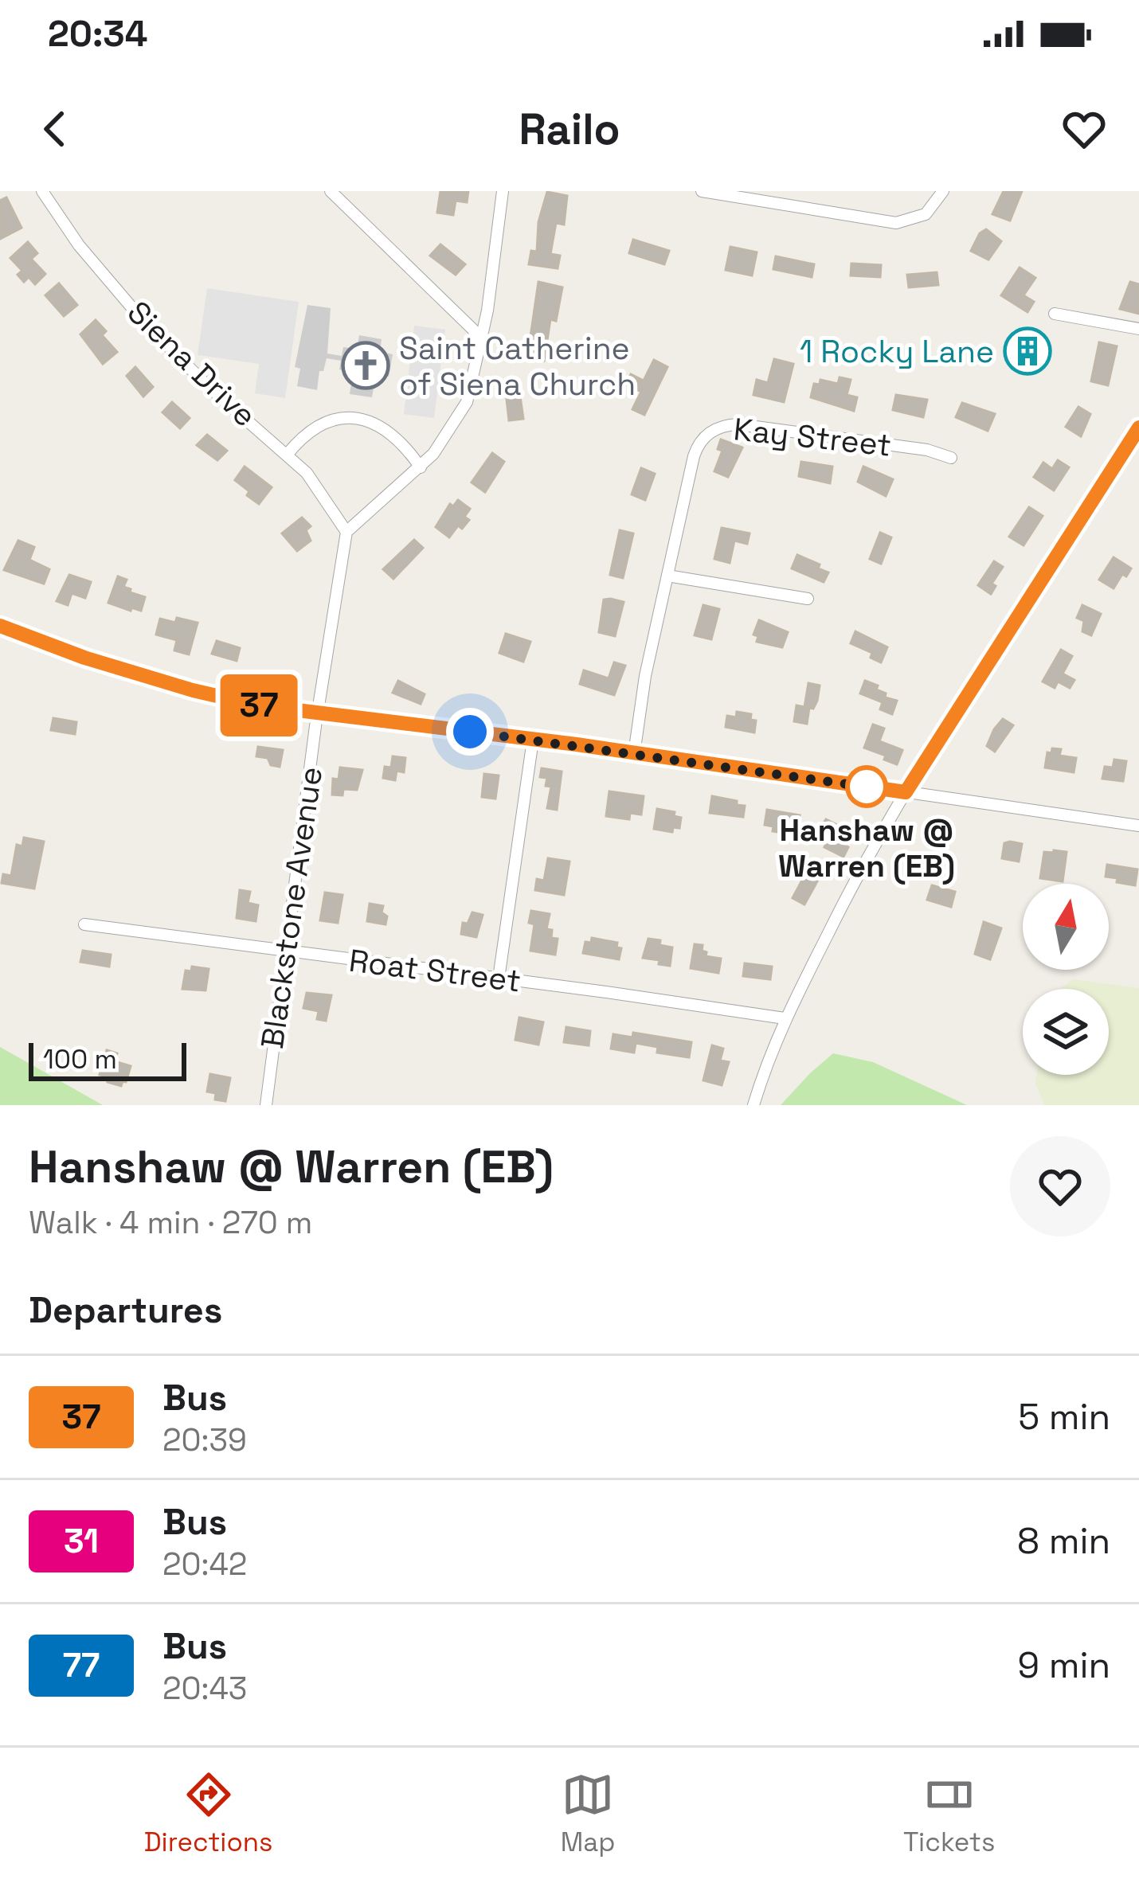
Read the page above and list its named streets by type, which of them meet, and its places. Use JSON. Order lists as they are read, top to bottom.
{
  "streets": {
    "street": [
      "Siena Drive",
      "Kay Street",
      "Blackstone Avenue",
      "Roat Street"
    ]
  },
  "crossings": [
    ["Siena Drive", "Blackstone Avenue"],
    ["Blackstone Avenue", "Roat Street"]
  ],
  "places": {
    "building": ["1 Rocky Lane"],
    "church": ["Saint Catherine of Siena Church"],
    "other": ["Hanshaw @ Warren (EB)"]
  },
  "lines": ["bus line 37"],
  "scale_bar": "100 m",
  "north": "top",
  "page": {
    "status": "20:34",
    "header": "Railo",
    "on_map": "37",
    "scale": "100 m",
    "heading": [
      ["Hanshaw @ Warren (EB)", "Walk · 4 min · 270 m"],
      "Departures"
    ],
    "list": [
      {
        "mark": "37",
        "name": "Bus",
        "note": "20:39",
        "value": "5 min"
      },
      {
        "mark": "31",
        "name": "Bus",
        "note": "20:42",
        "value": "8 min"
      },
      {
        "mark": "77",
        "name": "Bus",
        "note": "20:43",
        "value": "9 min"
      }
    ],
    "tabs": ["Directions", "Map", "Tickets"]
  }
}
